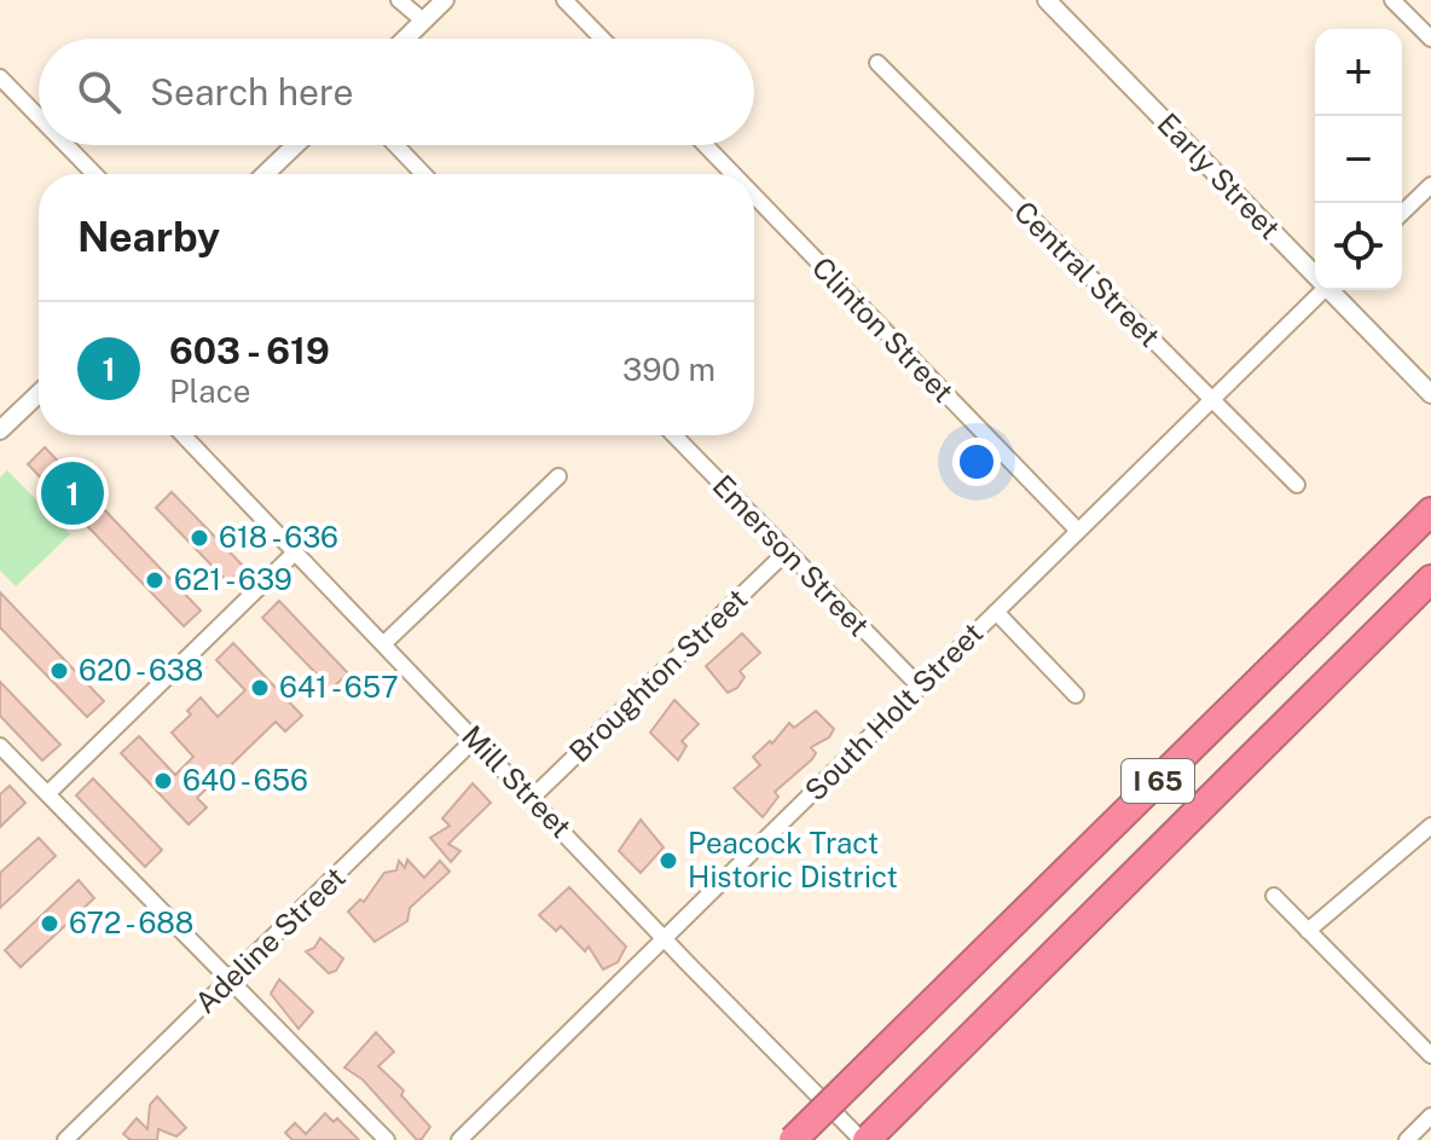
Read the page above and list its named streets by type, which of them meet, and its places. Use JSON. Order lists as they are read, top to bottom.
{
  "streets": {
    "highway": ["I 65"],
    "street": [
      "Early Street",
      "Central Street",
      "Clinton Street",
      "Emerson Street",
      "Broughton Street",
      "South Holt Street",
      "Mill Street",
      "Adeline Street"
    ]
  },
  "crossings": [
    ["Central Street", "South Holt Street"],
    ["Clinton Street", "South Holt Street"],
    ["Emerson Street", "Broughton Street"],
    ["Emerson Street", "South Holt Street"],
    ["Broughton Street", "Mill Street"],
    ["South Holt Street", "Mill Street"],
    ["I 65", "Mill Street"],
    ["Mill Street", "Adeline Street"]
  ],
  "places": [
    "618 - 636",
    "621 - 639",
    "620 - 638",
    "641 - 657",
    "640 - 656",
    "Peacock Tract Historic District",
    "672 - 688"
  ],
  "page": {
    "map_buttons": ["+", "−"],
    "search": "Search here",
    "heading": "Nearby",
    "list": [
      {
        "mark": "1",
        "name": "603 - 619",
        "note": "Place",
        "value": "390 m"
      }
    ],
    "pins": "1"
  }
}
